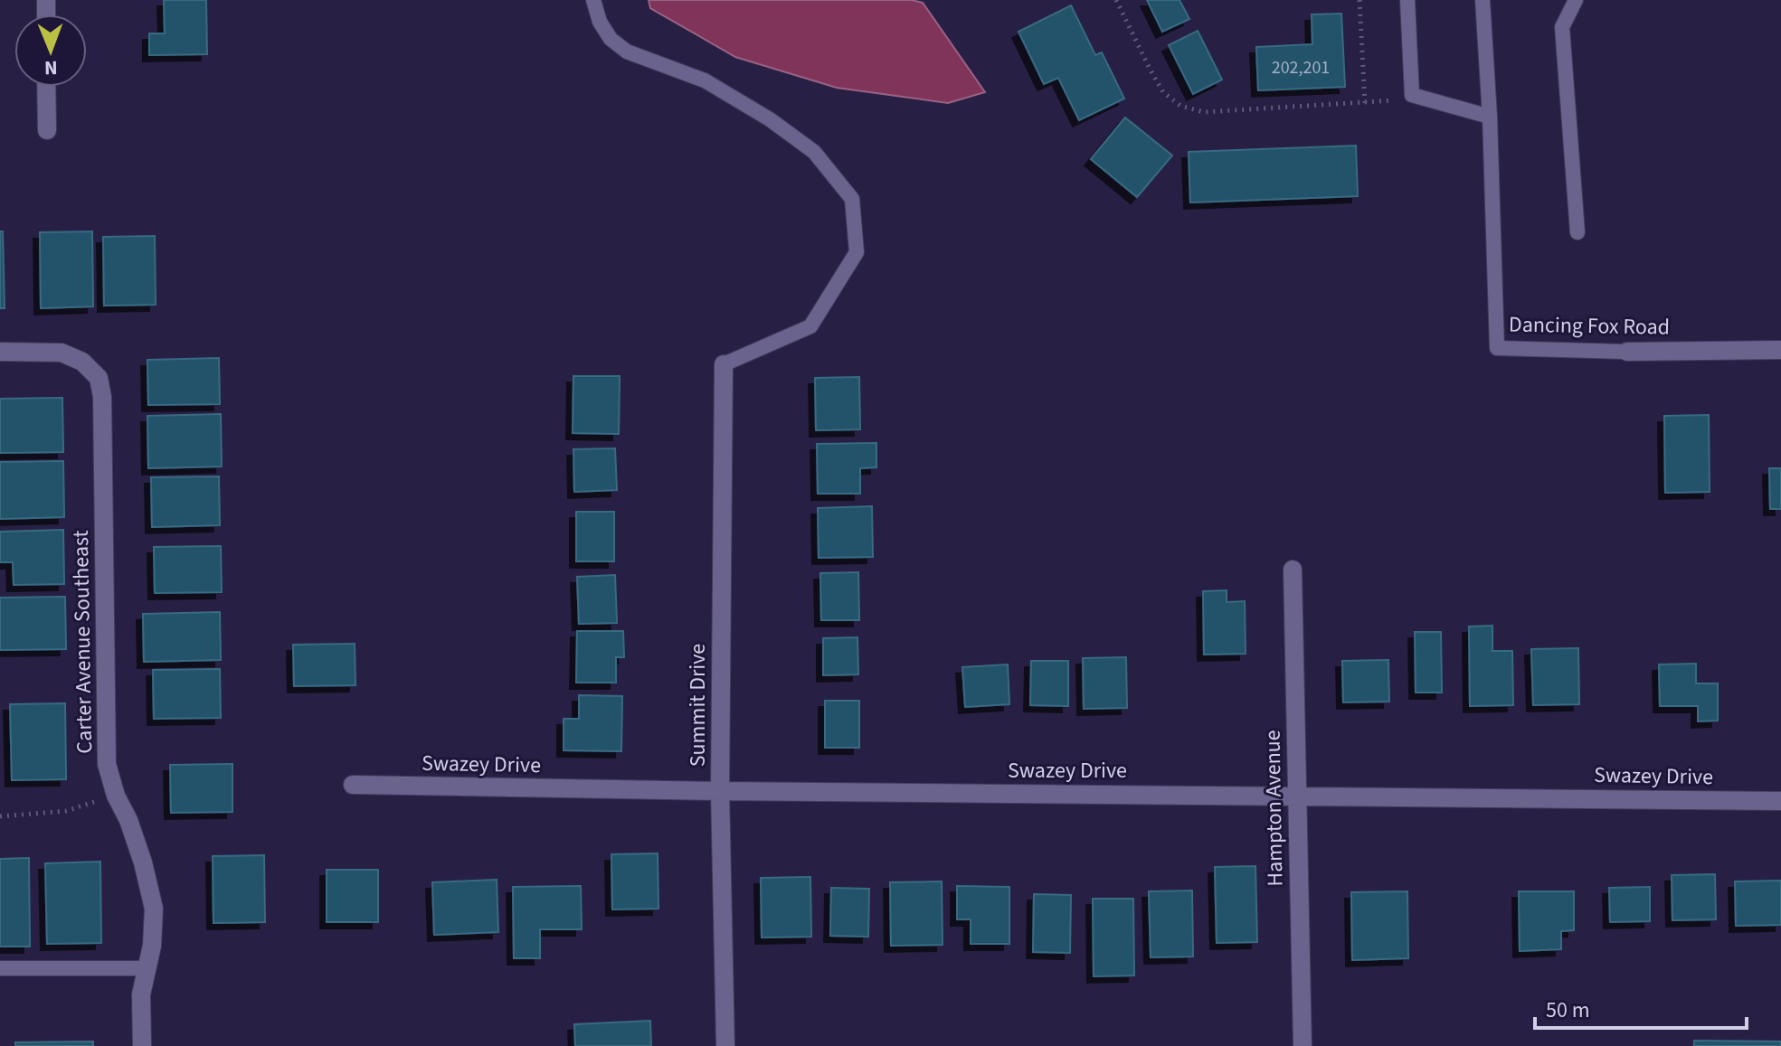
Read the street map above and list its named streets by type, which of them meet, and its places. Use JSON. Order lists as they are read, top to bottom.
{
  "streets": {
    "street": [
      "Dancing Fox Road",
      "Carter Avenue Southeast",
      "Summit Drive",
      "Swazey Drive",
      "Hampton Avenue"
    ]
  },
  "crossings": [
    ["Summit Drive", "Swazey Drive"],
    ["Swazey Drive", "Hampton Avenue"]
  ],
  "house_numbers": ["202,201"],
  "scale_bar": "50 m",
  "north": "bottom"
}
